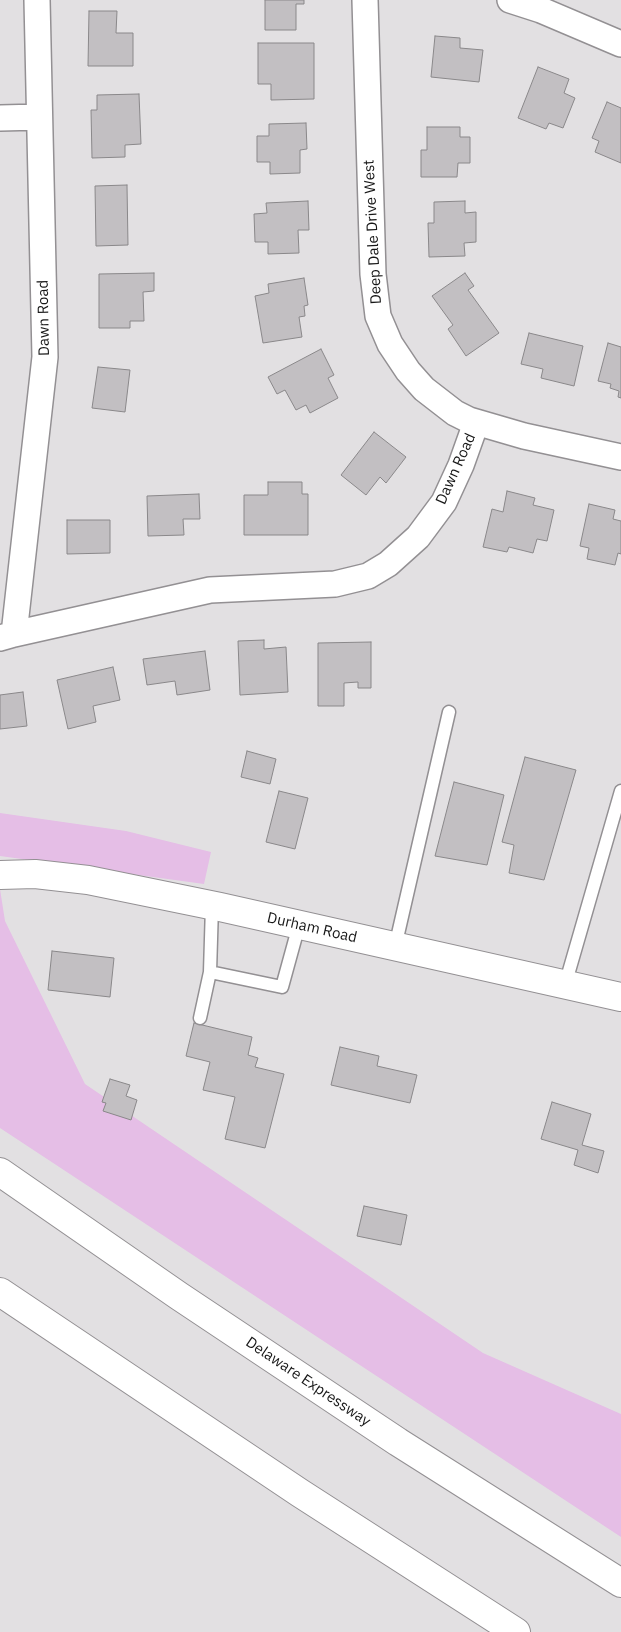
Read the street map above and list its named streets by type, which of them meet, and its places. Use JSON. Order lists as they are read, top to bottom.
{
  "streets": {
    "main road": ["Durham Road", "Delaware Expressway"],
    "street": ["Deep Dale Drive West", "Dawn Road"]
  },
  "crossings": [
    ["Deep Dale Drive West", "Dawn Road"]
  ]
}
